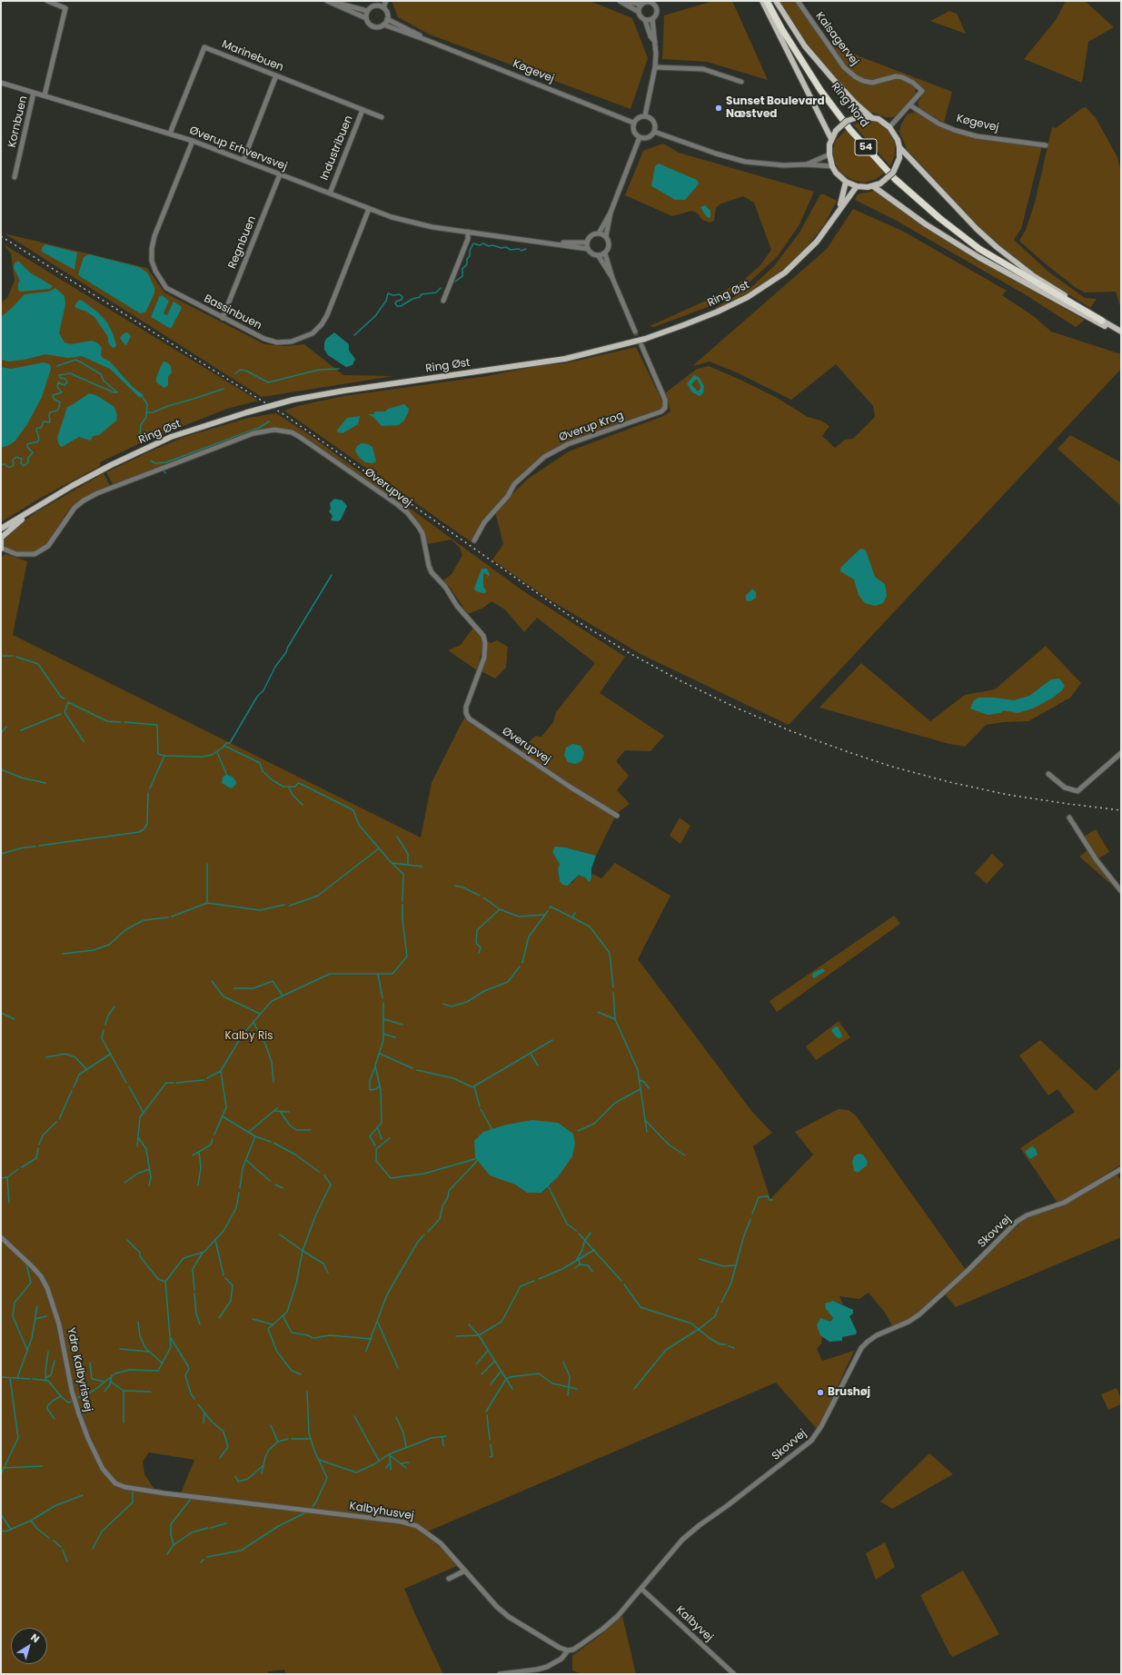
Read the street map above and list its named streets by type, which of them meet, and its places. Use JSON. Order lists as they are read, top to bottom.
{
  "streets": {
    "highway": ["Ring Nord", "54"],
    "main road": ["Ring Øst"],
    "street": [
      "Kalsagervej",
      "Marinebuen",
      "Køgevej",
      "Kornbuen",
      "Industribuen",
      "Øverup Erhvervsvej",
      "Regnbuen",
      "Bassinbuen",
      "Øverup Krog",
      "Øverupvej",
      "Skovvej",
      "Ydre Kalbyrisvej",
      "Kalbyhusvej",
      "Kalbyvej"
    ]
  },
  "crossings": [
    ["Kalsagervej", "Køgevej"],
    ["Kalsagervej", "Ring Øst"],
    ["Marinebuen", "Industribuen"],
    ["Marinebuen", "Øverup Erhvervsvej"],
    ["Ring Nord", "54"],
    ["Kornbuen", "Øverup Erhvervsvej"],
    ["Industribuen", "Øverup Erhvervsvej"],
    ["Øverup Erhvervsvej", "Regnbuen"],
    ["Øverup Erhvervsvej", "Bassinbuen"],
    ["Regnbuen", "Bassinbuen"],
    ["Skovvej", "Kalbyhusvej"],
    ["Skovvej", "Kalbyvej"],
    ["Ydre Kalbyrisvej", "Kalbyhusvej"]
  ],
  "parks": ["Kalby Ris"],
  "places": ["Sunset Boulevard Næstved", "Brushøj"],
  "north": "top right"
}
